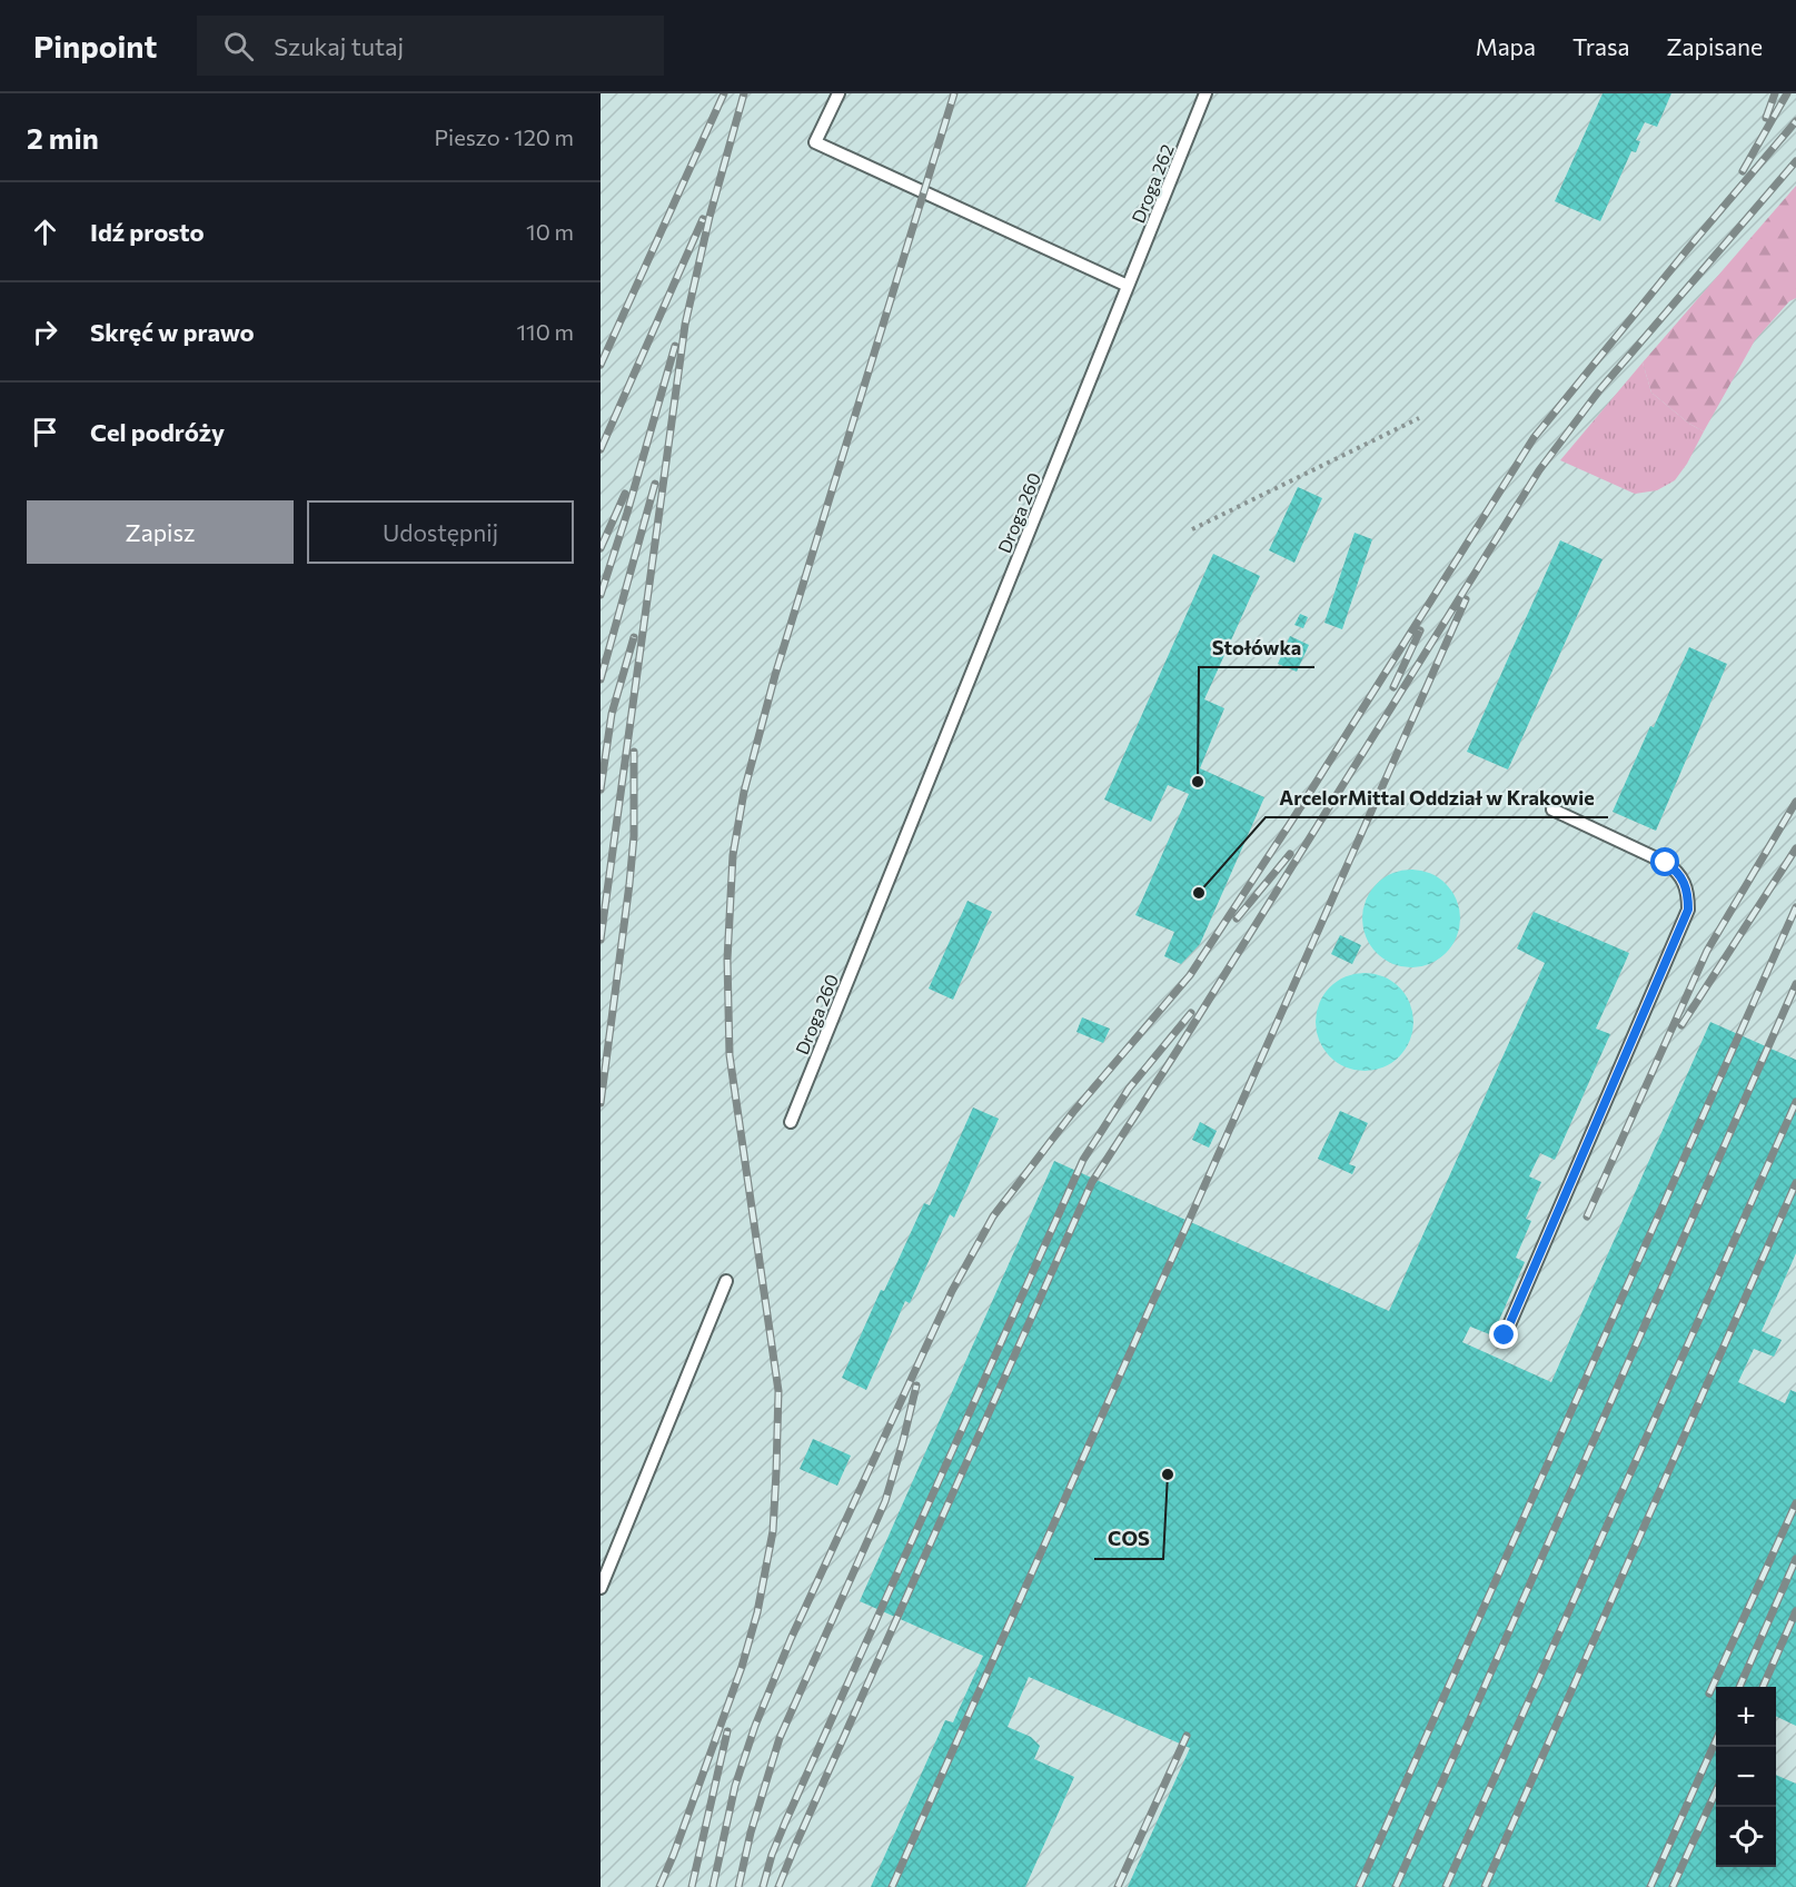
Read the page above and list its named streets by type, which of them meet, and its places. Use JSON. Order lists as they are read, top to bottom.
{
  "streets": {
    "lane": ["Droga 262", "Droga 260"]
  },
  "crossings": [
    ["Droga 262", "Droga 260"]
  ],
  "places": ["Stołówka", "ArcelorMittal Oddział w Krakowie", "COS"],
  "page": {
    "header": "Pinpoint",
    "search": "Szukaj tutaj",
    "nav": ["Mapa", "Trasa", "Zapisane"],
    "heading": ["2 min", "Pieszo · 120 m"],
    "list": [
      ["Idź prosto", "10 m"],
      ["Skręć w prawo", "110 m"],
      "Cel podróży"
    ],
    "buttons": ["Zapisz", "Udostępnij"],
    "map_buttons": ["+", "−"]
  }
}
